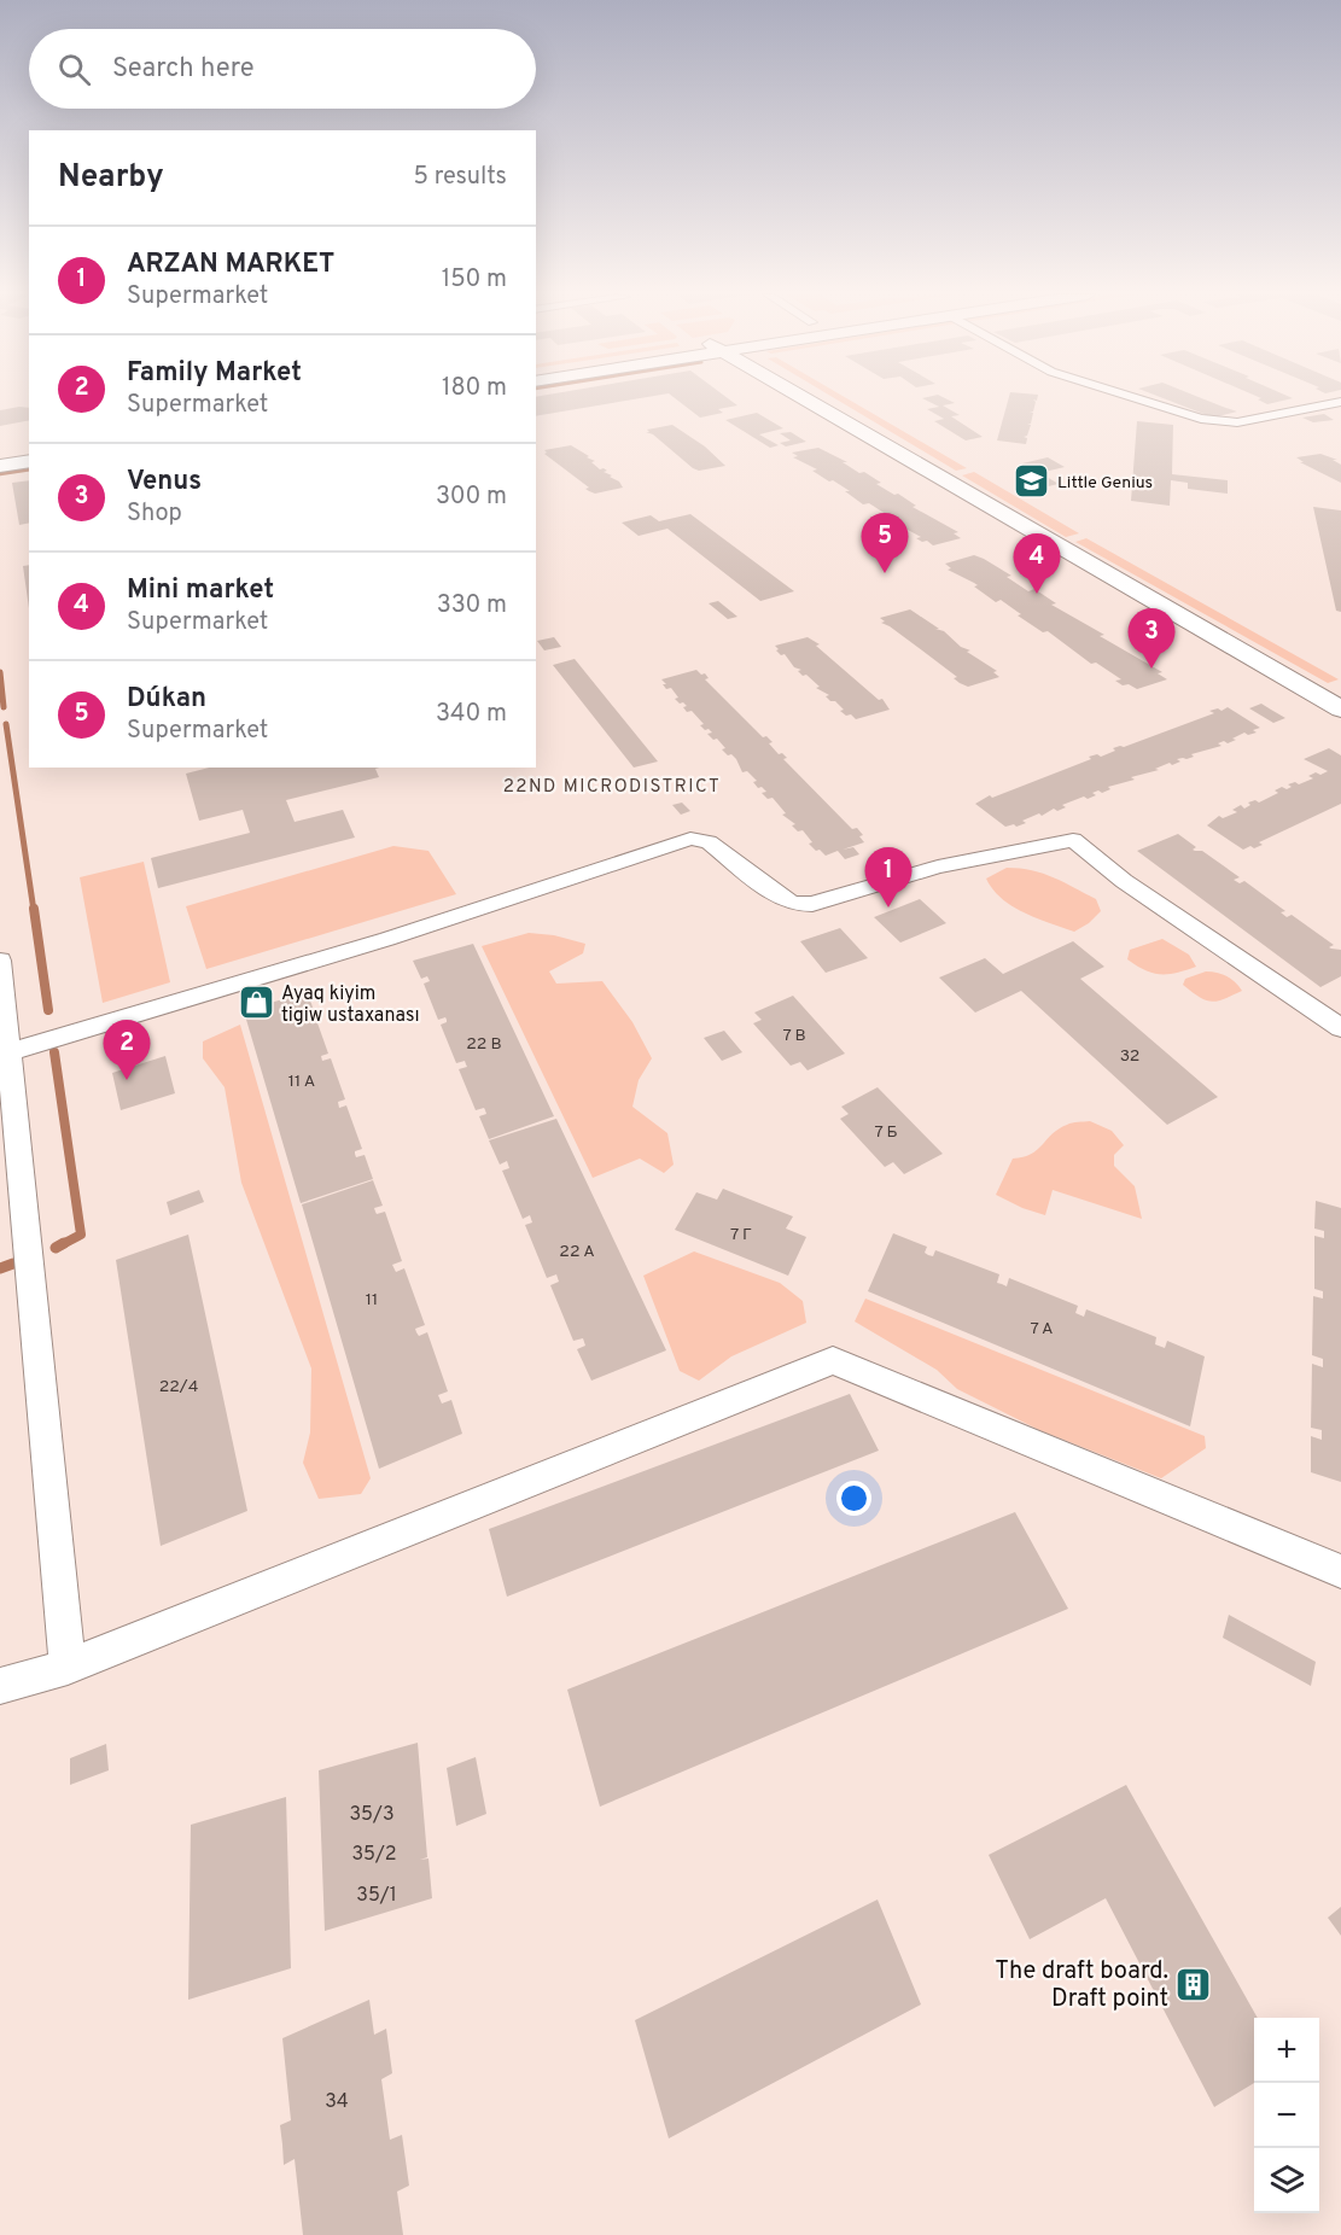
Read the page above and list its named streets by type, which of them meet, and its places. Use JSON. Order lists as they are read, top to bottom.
{
  "districts": ["22ND MICRODISTRICT"],
  "places": {
    "school or university": ["Little Genius"],
    "shop": ["Ayaq kiyim tigiw ustaxanası"],
    "building": ["The draft board. Draft point"]
  },
  "house_numbers": [
    "7 В",
    "22 В",
    "32",
    "11 А",
    "7 Б",
    "7 Г",
    "22 А",
    "11",
    "7 А",
    "22/4",
    "35/3",
    "35/2",
    "35/1",
    "34"
  ],
  "page": {
    "search": "Search here",
    "heading": ["Nearby", "5 results"],
    "list": [
      {
        "mark": "1",
        "name": "ARZAN MARKET",
        "note": "Supermarket",
        "value": "150 m"
      },
      {
        "mark": "2",
        "name": "Family Market",
        "note": "Supermarket",
        "value": "180 m"
      },
      {
        "mark": "3",
        "name": "Venus",
        "note": "Shop",
        "value": "300 m"
      },
      {
        "mark": "4",
        "name": "Mini market",
        "note": "Supermarket",
        "value": "330 m"
      },
      {
        "mark": "5",
        "name": "Dúkan",
        "note": "Supermarket",
        "value": "340 m"
      }
    ],
    "pins": [
      "5",
      "4",
      "3",
      "1",
      "2"
    ],
    "map_buttons": ["+", "−"]
  }
}
